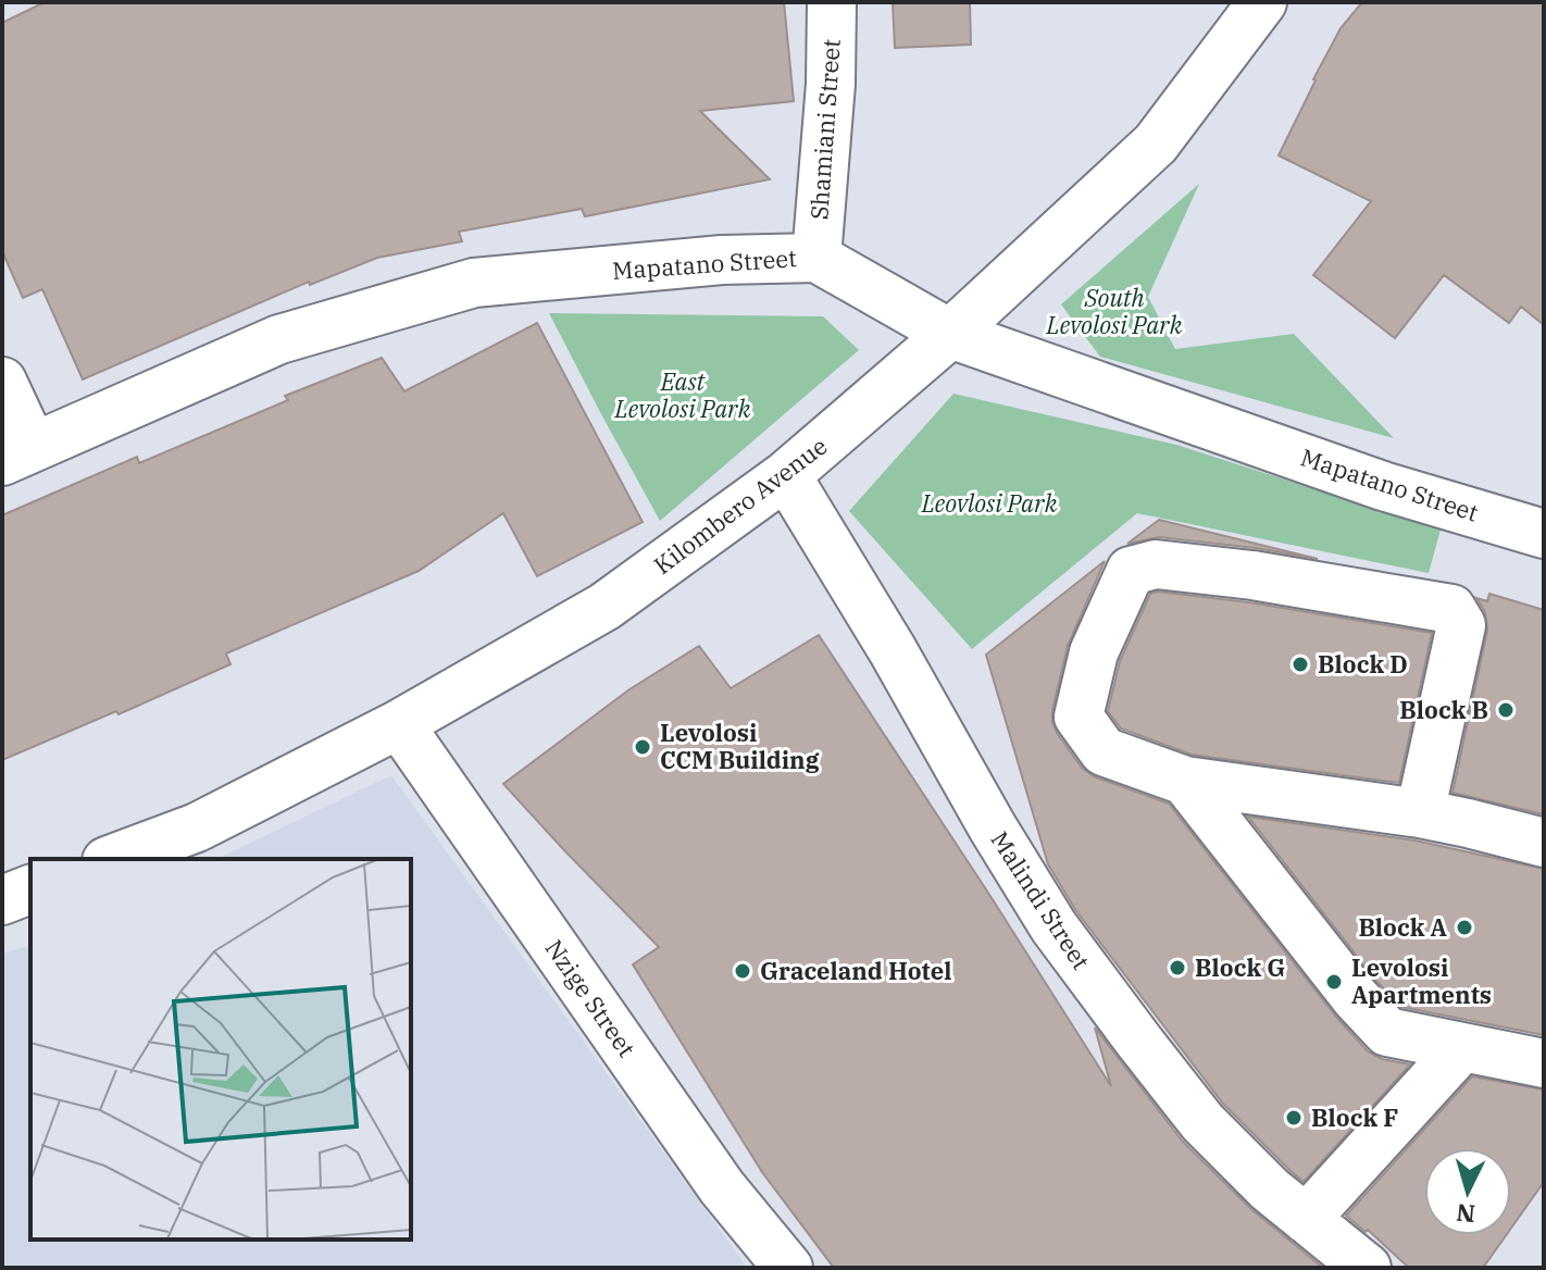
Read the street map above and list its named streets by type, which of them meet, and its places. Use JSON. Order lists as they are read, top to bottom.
{
  "streets": {
    "street": [
      "Shamiani Street",
      "Mapatano Street",
      "Kilombero Avenue",
      "Malindi Street",
      "Nzige Street"
    ]
  },
  "crossings": [
    ["Shamiani Street", "Mapatano Street"],
    ["Mapatano Street", "Kilombero Avenue"],
    ["Kilombero Avenue", "Malindi Street"],
    ["Kilombero Avenue", "Nzige Street"]
  ],
  "parks": ["South Levolosi Park", "East Levolosi Park", "Leovlosi Park"],
  "places": [
    "Block D",
    "Block B",
    "Levolosi CCM Building",
    "Block A",
    "Block G",
    "Graceland Hotel",
    "Levolosi Apartments",
    "Block F"
  ],
  "north": "bottom"
}
